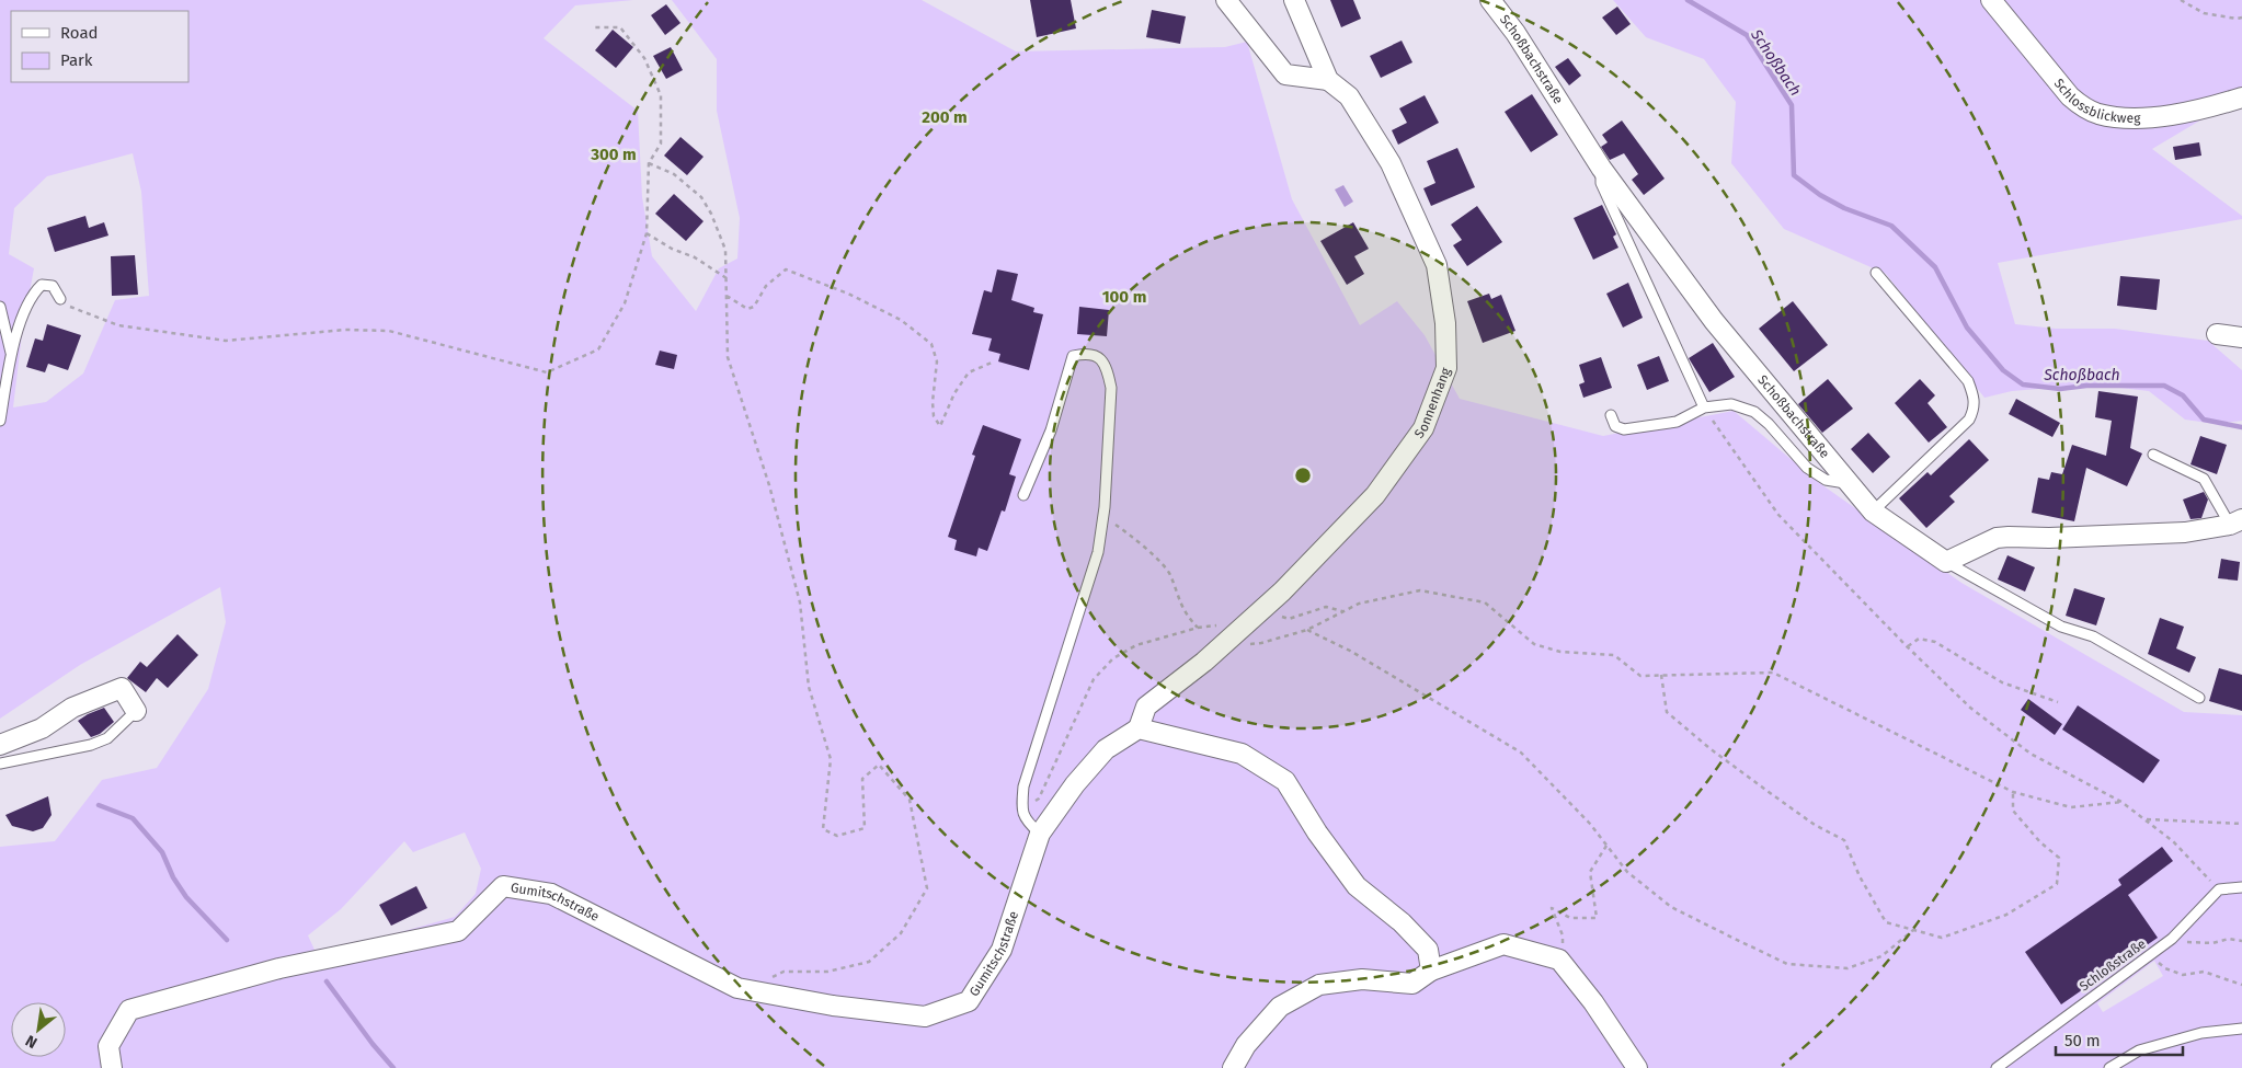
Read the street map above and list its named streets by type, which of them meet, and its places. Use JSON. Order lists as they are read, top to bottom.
{
  "streets": {
    "street": [
      "Schoßbachstraße",
      "Schlossblickweg",
      "Sonnenhang",
      "Gumitschstraße"
    ],
    "lane": ["Schloßstraße"]
  },
  "crossings": [
    ["Sonnenhang", "Gumitschstraße"]
  ],
  "water": ["Schoßbach"],
  "legend": ["Road", "Park"],
  "scale_bar": "50 m",
  "north": "bottom left",
  "rings": ["200 m", "300 m", "100 m"]
}
